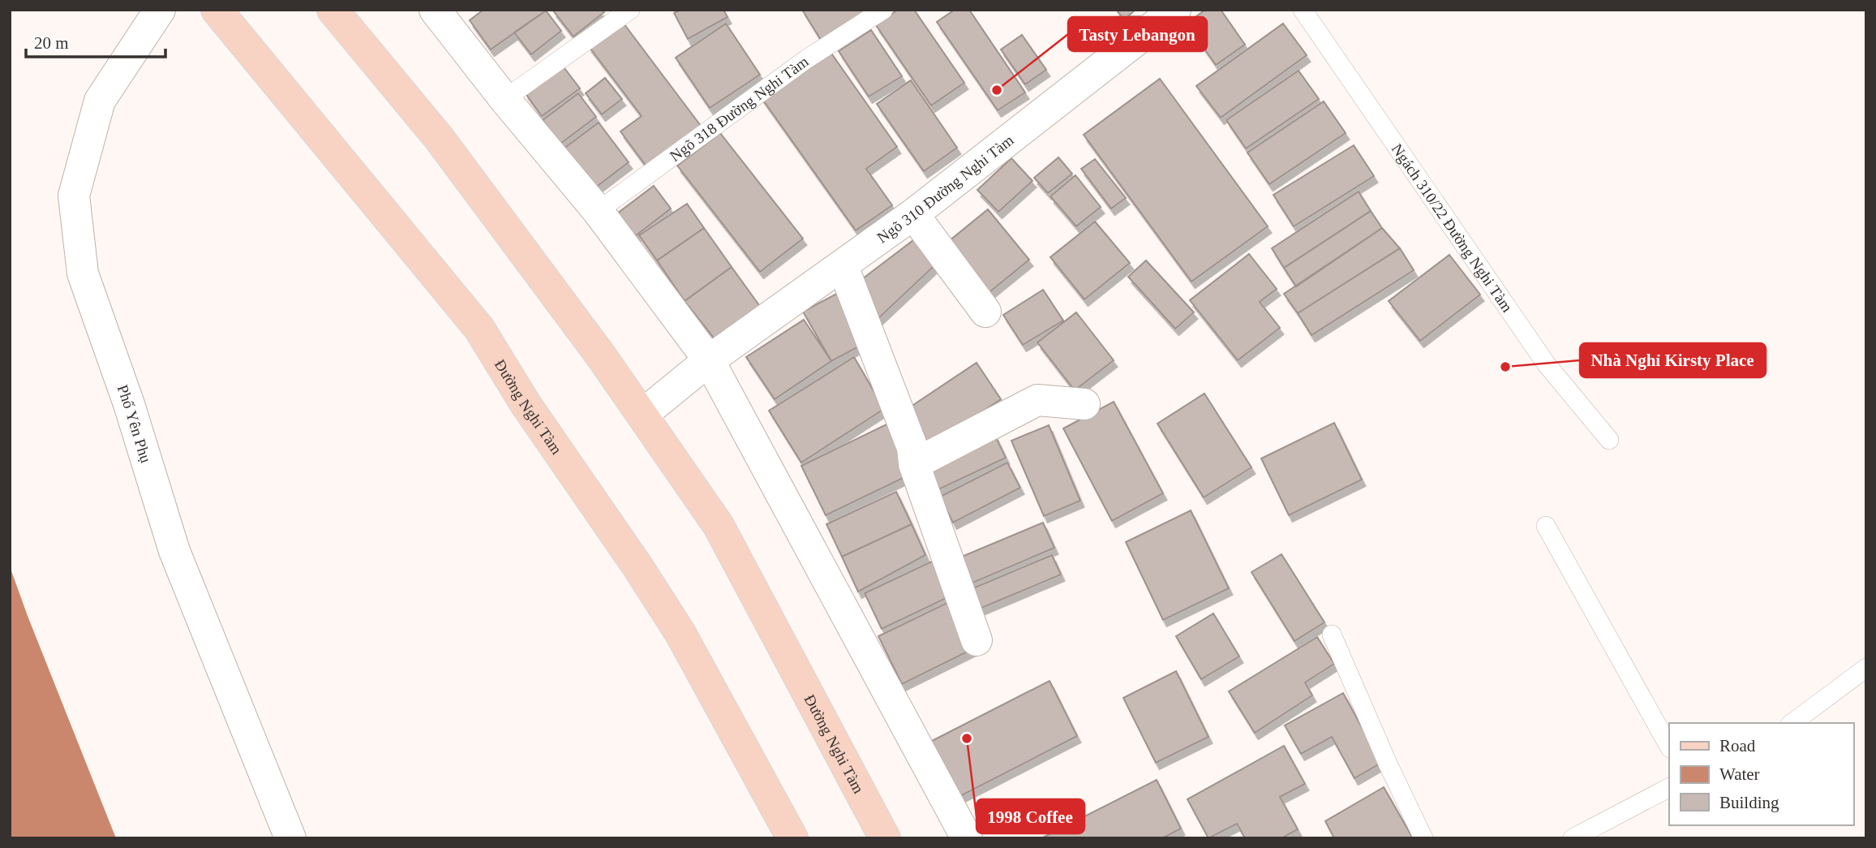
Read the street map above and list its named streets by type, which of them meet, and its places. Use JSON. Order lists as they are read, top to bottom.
{
  "streets": {
    "main road": ["Đường Nghi Tàm"],
    "street": ["Ngõ 310 Đường Nghi Tàm", "Phố Yên Phụ"],
    "lane": ["Ngõ 318 Đường Nghi Tàm", "Ngách 310/22 Đường Nghi Tàm"]
  },
  "crossings": [
    ["Ngõ 310 Đường Nghi Tàm", "Đường Nghi Tàm"]
  ],
  "places": ["Tasty Lebangon", "Nhà Nghỉ Kirsty Place", "1998 Coffee"],
  "legend": ["Road", "Water", "Building"],
  "scale_bar": "20 m"
}
